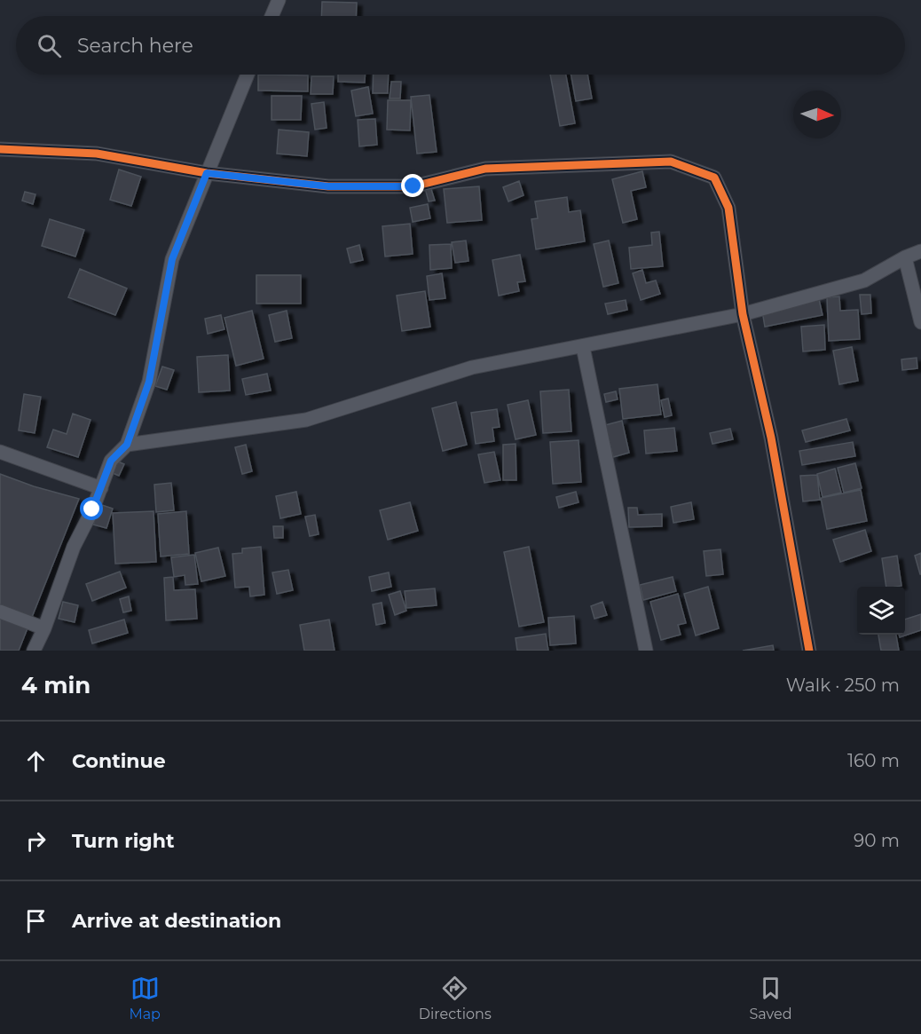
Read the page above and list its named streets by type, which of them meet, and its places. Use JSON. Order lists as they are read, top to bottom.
{
  "north": "right",
  "page": {
    "search": "Search here",
    "heading": ["4 min", "Walk · 250 m"],
    "list": [
      ["Continue", "160 m"],
      ["Turn right", "90 m"],
      "Arrive at destination"
    ],
    "nav": ["Map", "Directions", "Saved"]
  }
}
